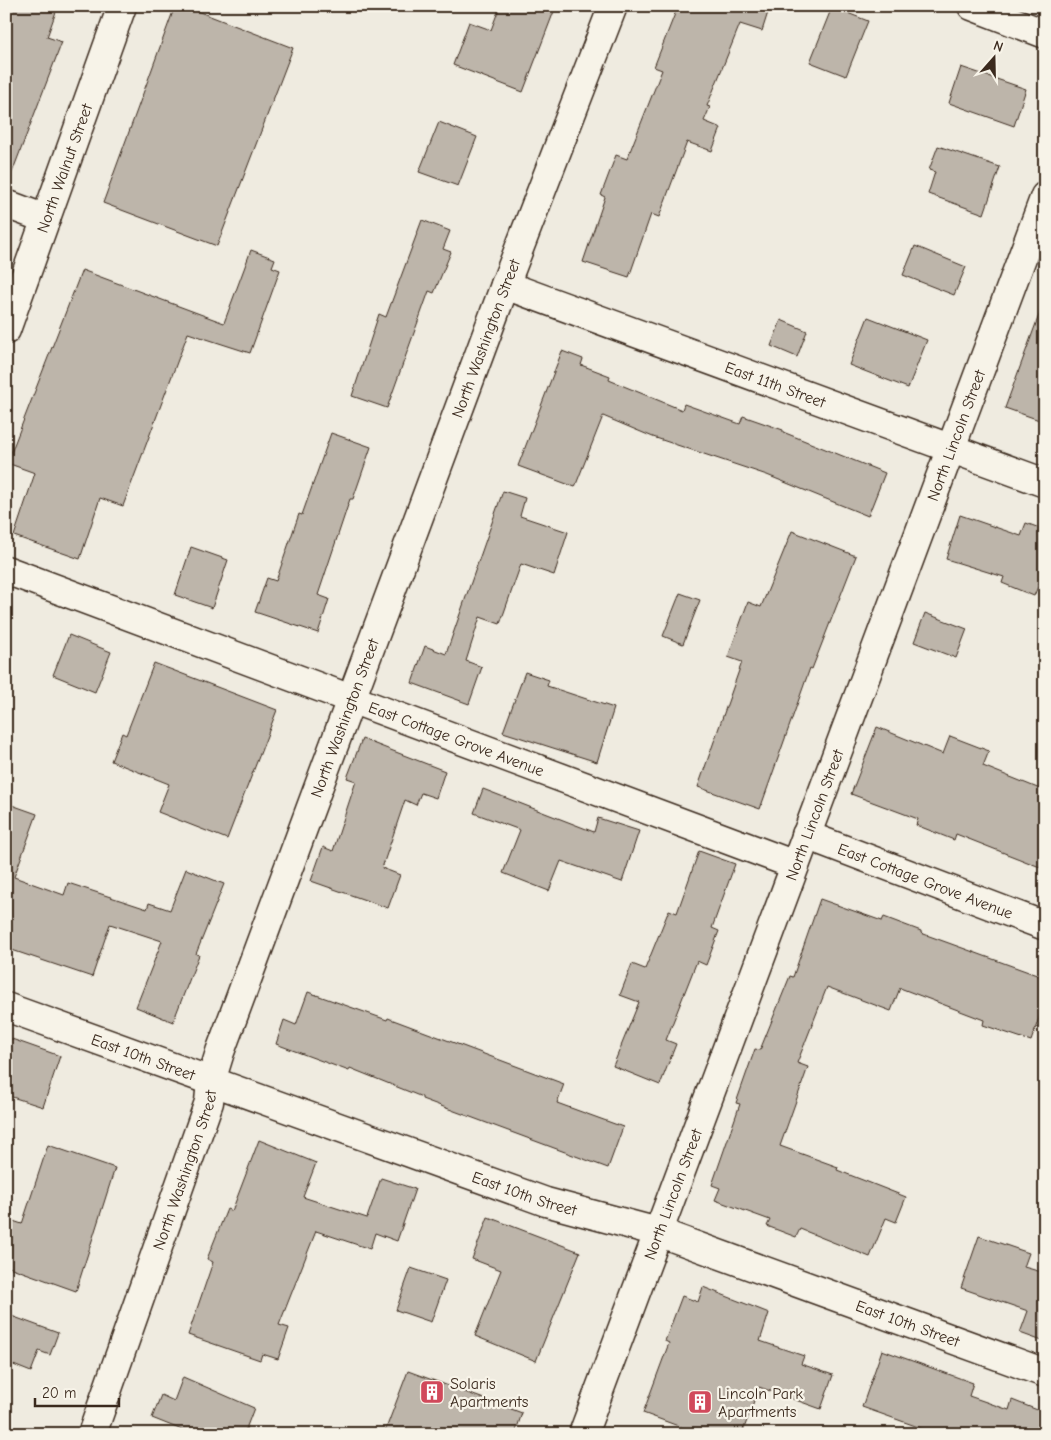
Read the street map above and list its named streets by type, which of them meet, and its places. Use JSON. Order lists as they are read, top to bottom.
{
  "streets": {
    "street": [
      "North Walnut Street",
      "North Washington Street",
      "East 11th Street",
      "North Lincoln Street",
      "East Cottage Grove Avenue",
      "East 10th Street"
    ]
  },
  "crossings": [
    ["North Washington Street", "East 11th Street"],
    ["North Washington Street", "East Cottage Grove Avenue"],
    ["North Washington Street", "East 10th Street"],
    ["East 11th Street", "North Lincoln Street"],
    ["North Lincoln Street", "East Cottage Grove Avenue"],
    ["North Lincoln Street", "East 10th Street"]
  ],
  "places": {
    "building": ["Solaris Apartments", "Lincoln Park Apartments"]
  },
  "scale_bar": "20 m",
  "north": "top"
}
